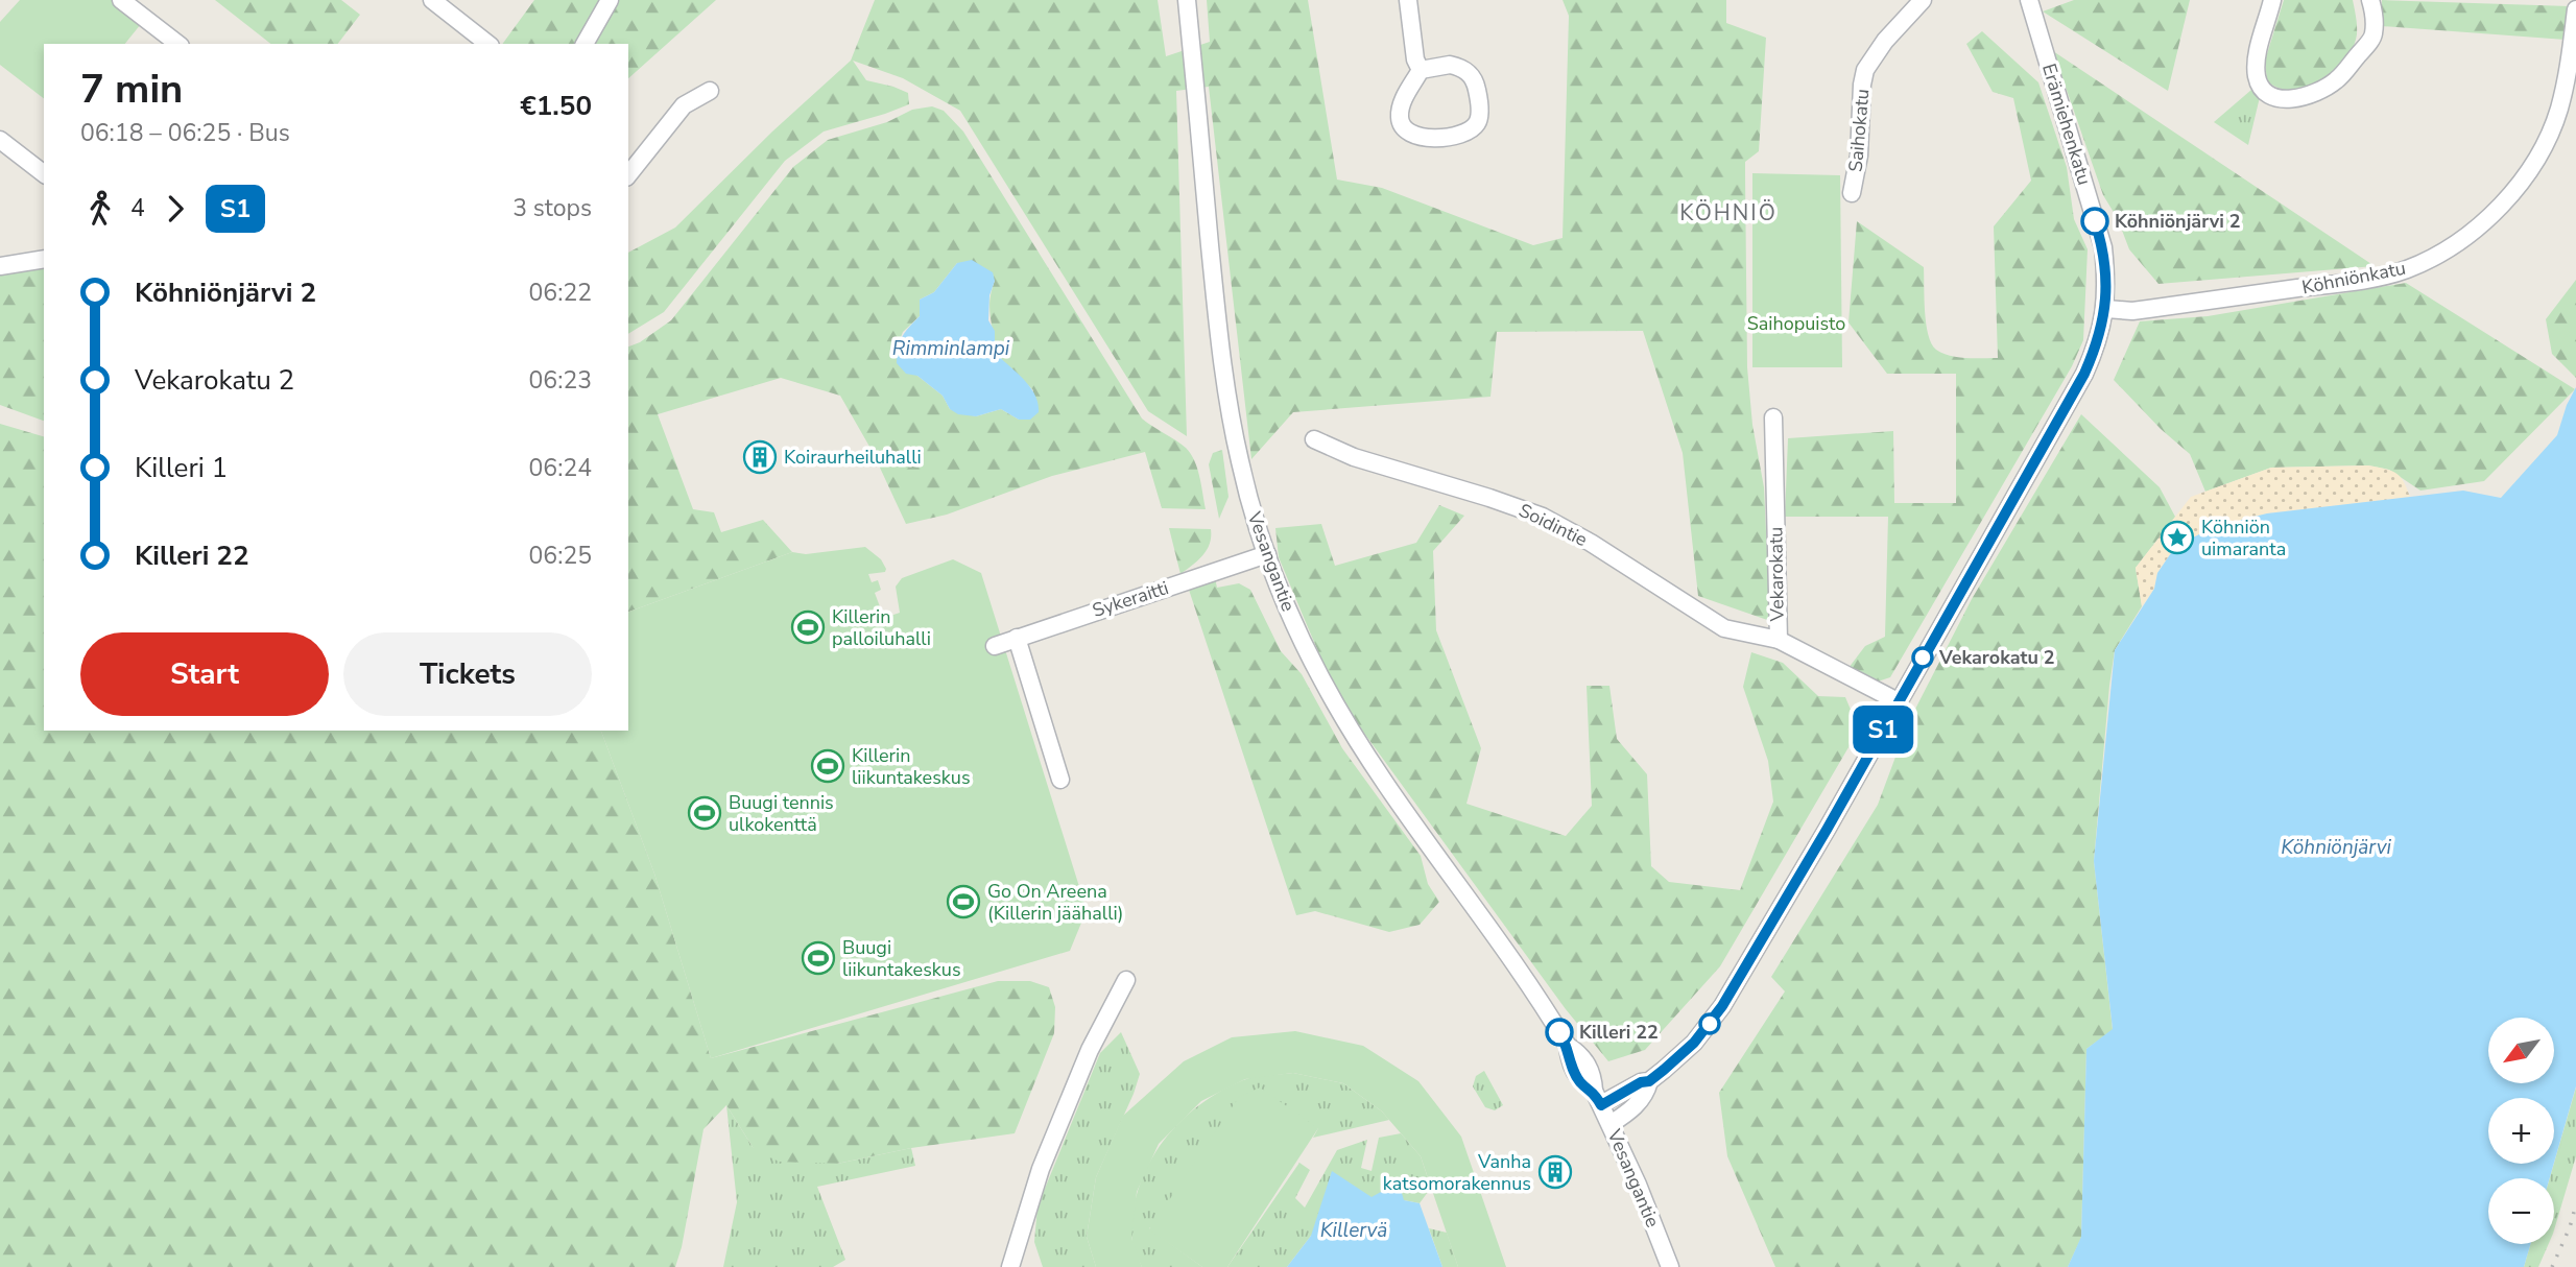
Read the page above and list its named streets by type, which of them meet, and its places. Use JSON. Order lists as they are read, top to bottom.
{
  "streets": {
    "street": [
      "Erämiehenkatu",
      "Saihokatu",
      "Köhniönkatu",
      "Soidintie",
      "Vesangantie",
      "Vekarokatu",
      "Sykeraitti"
    ]
  },
  "crossings": [
    ["Erämiehenkatu", "Köhniönkatu"],
    ["Erämiehenkatu", "Vesangantie"],
    ["Erämiehenkatu", "Vekarokatu"],
    ["Soidintie", "Vekarokatu"],
    ["Vesangantie", "Sykeraitti"]
  ],
  "districts": ["KÖHNIÖ"],
  "water": ["Rimminlampi", "Köhniönjärvi", "Killervä"],
  "parks": ["Saihopuisto"],
  "places": {
    "other": ["Köhniönjärvi 2", "Vekarokatu 2", "Killeri 22"],
    "building": ["Koiraurheiluhalli", "Vanha katsomorakennus"],
    "place": ["Köhniön uimaranta"],
    "sports": [
      "Killerin palloiluhalli",
      "Killerin liikuntakeskus",
      "Buugi tennis ulkokenttä",
      "Go On Areena (Killerin jäähalli)",
      "Buugi liikuntakeskus"
    ]
  },
  "lines": ["bus line S1"],
  "north": "bottom left",
  "page": {
    "on_map": "S1",
    "heading": ["7 min", "06:18 – 06:25 · Bus", "€1.50"],
    "legs": ["4", "S1", "3 stops"],
    "list": [
      {
        "name": "Köhniönjärvi 2",
        "value": "06:22"
      },
      {
        "name": "Vekarokatu 2",
        "value": "06:23"
      },
      {
        "name": "Killeri 1",
        "value": "06:24"
      },
      {
        "name": "Killeri 22",
        "value": "06:25"
      }
    ],
    "buttons": ["Start", "Tickets"],
    "map_buttons": ["+", "−"]
  }
}
